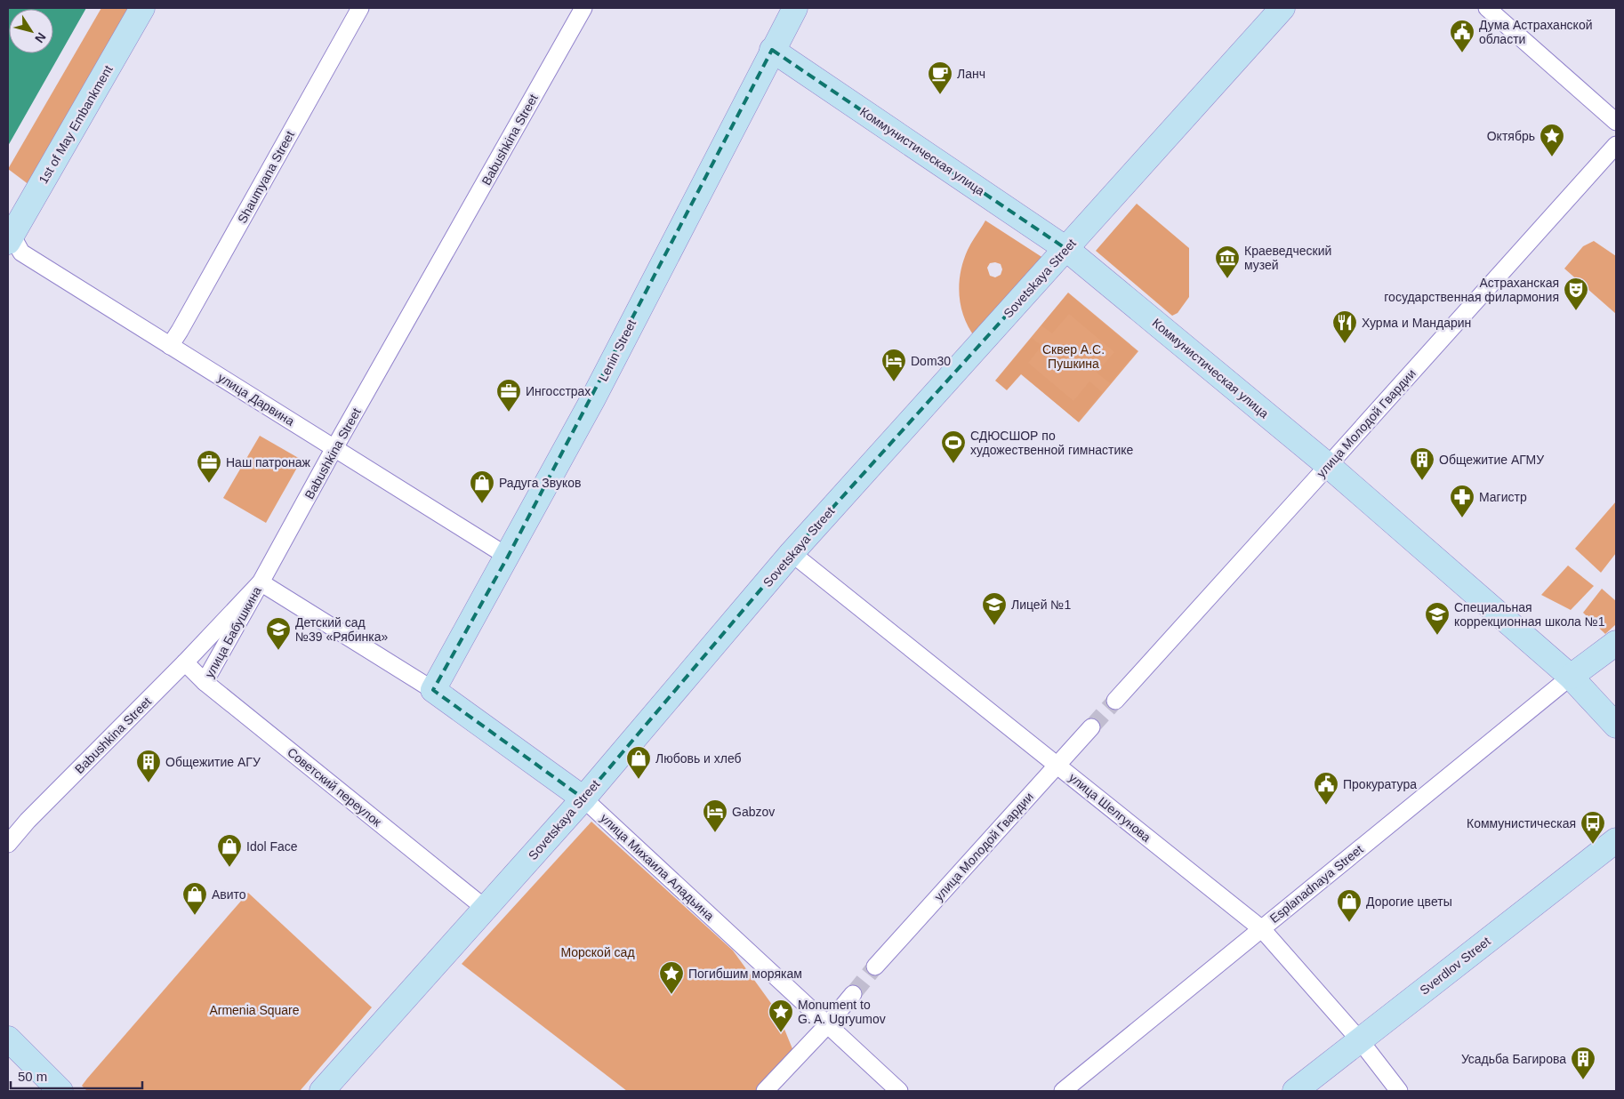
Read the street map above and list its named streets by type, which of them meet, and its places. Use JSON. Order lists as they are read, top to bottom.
{
  "streets": {
    "street": [
      "1st of May Embankment",
      "Babushkina Street",
      "Коммунистическая улица",
      "Shaumyana Street",
      "Sovetskaya Street",
      "Lenin Street",
      "улица Дарвина",
      "улица Молодой Гвардии",
      "улица Бабушкина",
      "Советский переулок",
      "улица Шелгунова",
      "улица Михаила Аладьина",
      "Esplanadnaya Street",
      "Sverdlov Street"
    ]
  },
  "crossings": [
    ["1st of May Embankment", "улица Дарвина"],
    ["Babushkina Street", "улица Дарвина"],
    ["Babushkina Street", "улица Бабушкина"],
    ["Babushkina Street", "Советский переулок"],
    ["Babushkina Street", "улица Михаила Аладьина"],
    ["Коммунистическая улица", "Sovetskaya Street"],
    ["Коммунистическая улица", "Lenin Street"],
    ["Коммунистическая улица", "улица Молодой Гвардии"],
    ["Коммунистическая улица", "Esplanadnaya Street"],
    ["Shaumyana Street", "улица Дарвина"],
    ["Sovetskaya Street", "Советский переулок"],
    ["Sovetskaya Street", "улица Шелгунова"],
    ["Sovetskaya Street", "улица Михаила Аладьина"],
    ["Lenin Street", "улица Дарвина"],
    ["Lenin Street", "улица Михаила Аладьина"],
    ["улица Молодой Гвардии", "улица Шелгунова"],
    ["улица Бабушкина", "Советский переулок"],
    ["улица Бабушкина", "улица Михаила Аладьина"],
    ["улица Шелгунова", "Esplanadnaya Street"],
    ["улица Шелгунова", "Sverdlov Street"]
  ],
  "parks": ["Сквер А.С. Пушкина", "Морской сад", "Armenia Square"],
  "places": {
    "public building": ["Дума Астраханской области", "Прокуратура"],
    "cafe": ["Ланч"],
    "place": ["Октябрь", "Погибшим морякам", "Monument to G. A. Ugryumov"],
    "museum": ["Краеведческий музей"],
    "theatre": ["Астраханская государственная филармония"],
    "restaurant": ["Хурма и Мандарин"],
    "hotel": ["Dom30", "Gabzov"],
    "office": ["Ингосстрах", "Наш патронаж"],
    "sports": ["СДЮСШОР по художественной гимнастике"],
    "building": ["Общежитие АГМУ", "Общежитие АГУ", "Усадьба Багирова"],
    "shop": [
      "Радуга Звуков",
      "Любовь и хлеб",
      "Idol Face",
      "Авито",
      "Дорогие цветы"
    ],
    "pharmacy": ["Магистр"],
    "school or university": ["Лицей №1", "Специальная коррекционная школа №1", "Детский сад №39 «Рябинка»"],
    "bus stop": ["Коммунистическая"]
  },
  "scale_bar": "50 m",
  "north": "bottom right"
}
